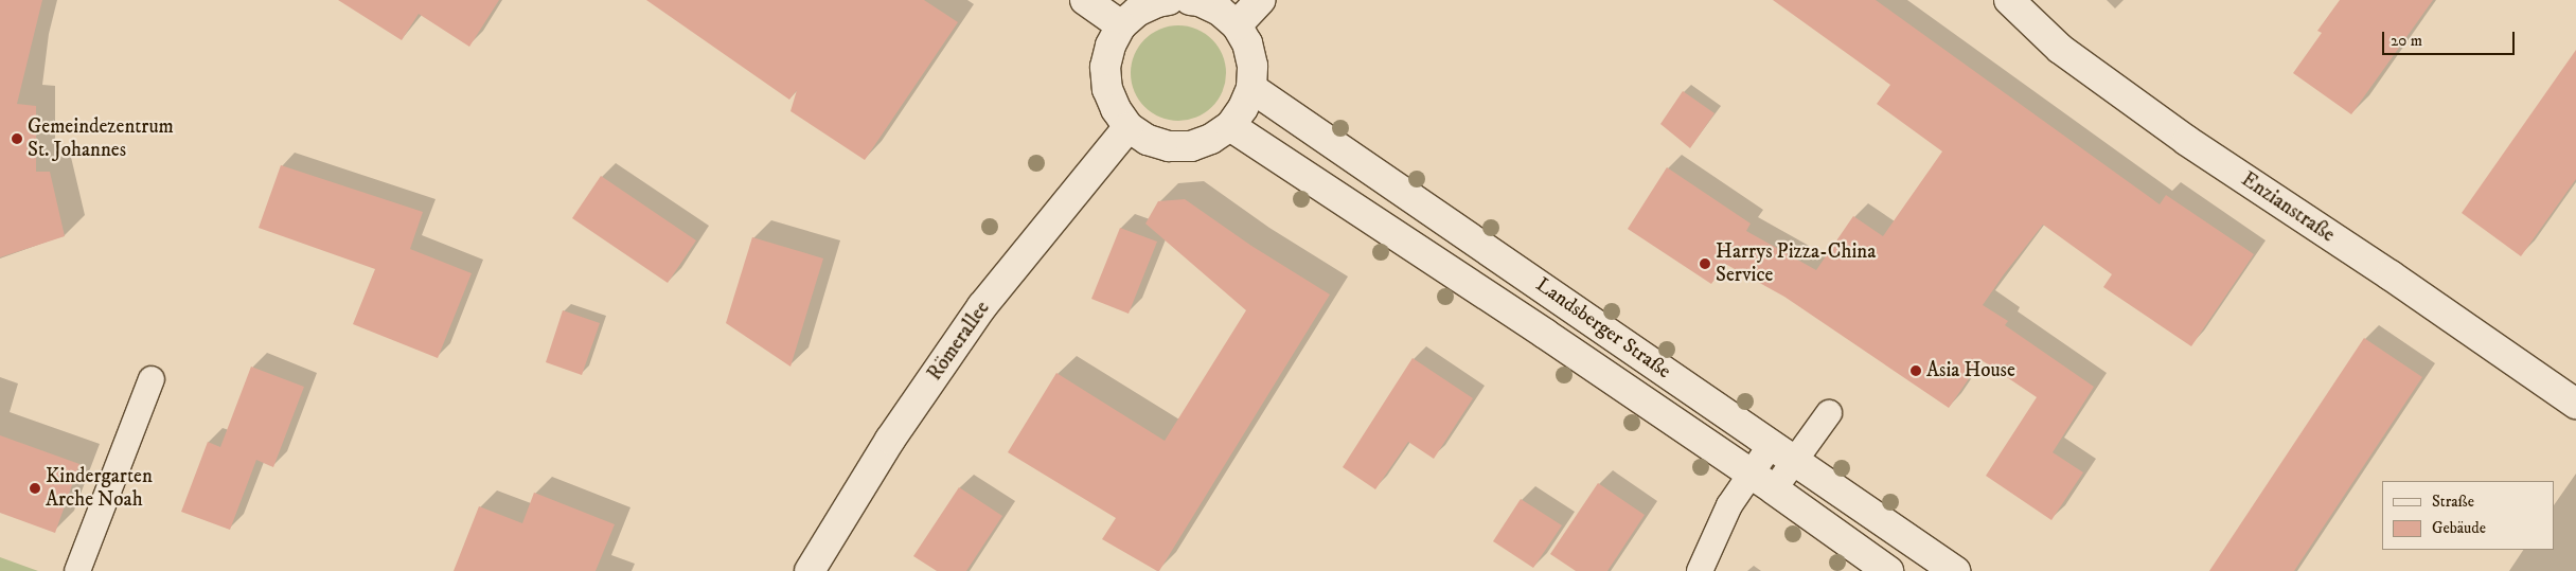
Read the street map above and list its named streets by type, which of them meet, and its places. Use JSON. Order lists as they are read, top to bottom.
{
  "streets": {
    "street": ["Enzianstraße", "Landsberger Straße", "Römerallee"]
  },
  "places": [
    "Gemeindezentrum St. Johannes",
    "Harrys Pizza-China Service",
    "Asia House",
    "Kindergarten Arche Noah"
  ],
  "legend": ["Straße", "Gebäude"],
  "scale_bar": "20 m"
}
